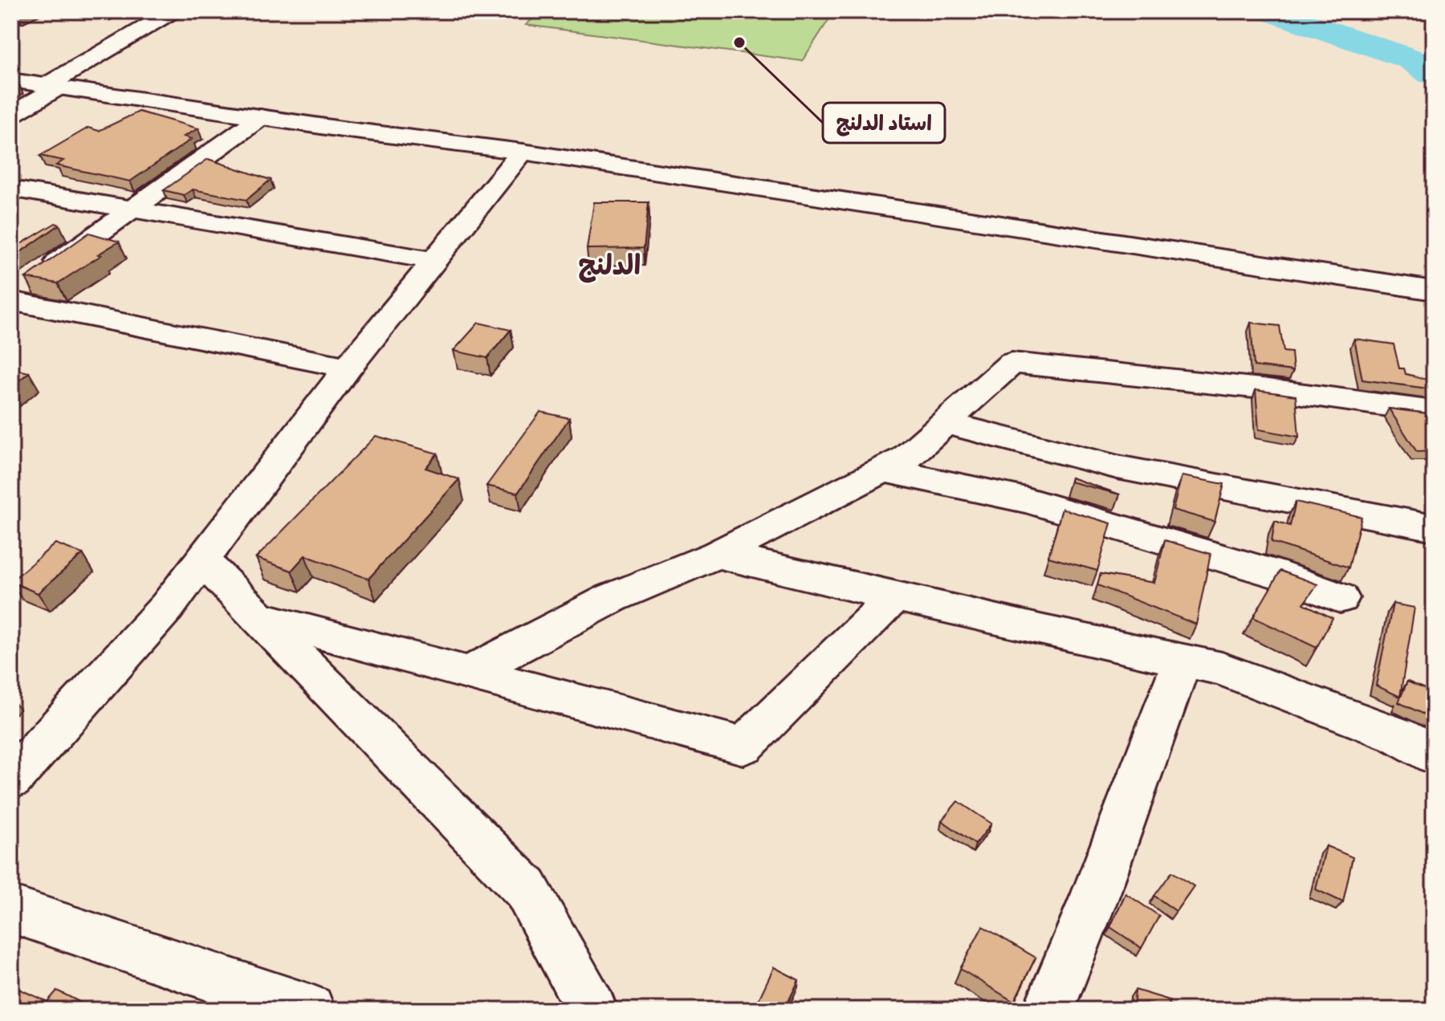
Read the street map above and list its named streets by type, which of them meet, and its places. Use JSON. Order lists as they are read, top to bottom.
{
  "districts": ["الدلنج"],
  "places": ["استاد الدلنج"]
}
